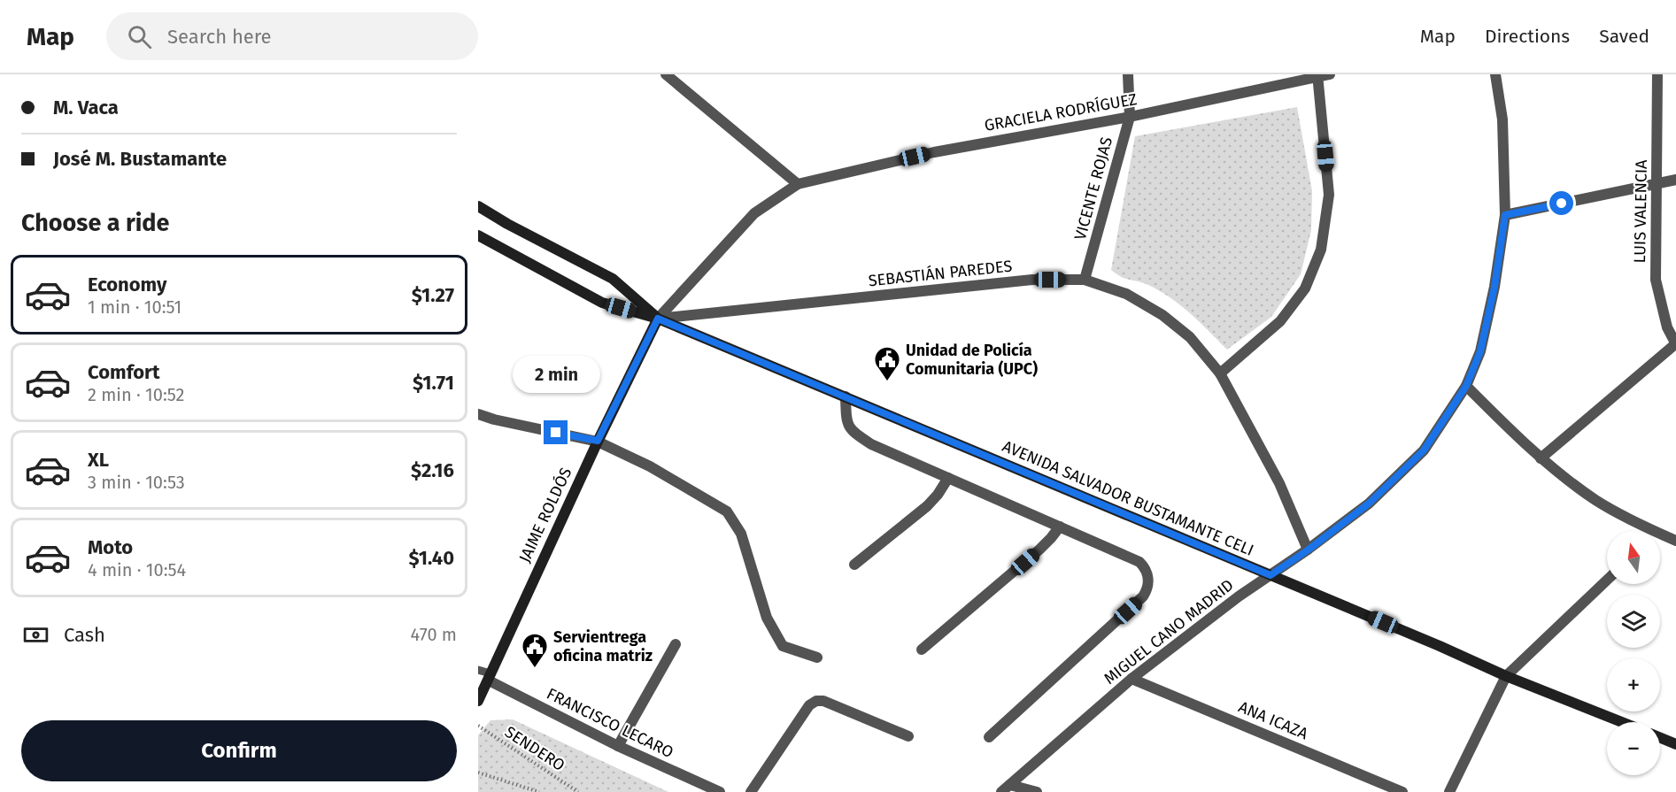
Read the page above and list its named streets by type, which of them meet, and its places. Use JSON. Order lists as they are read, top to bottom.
{
  "streets": {
    "main road": ["AVENIDA SALVADOR BUSTAMANTE CELI", "JAIME ROLDÓS"],
    "street": [
      "GRACIELA RODRÍGUEZ",
      "VICENTE ROJAS",
      "LUIS VALENCIA",
      "SEBASTIÁN PAREDES",
      "MIGUEL CANO MADRID",
      "ANA ICAZA",
      "FRANCISCO LECARO"
    ],
    "path": ["SENDERO"]
  },
  "crossings": [
    ["GRACIELA RODRÍGUEZ", "VICENTE ROJAS"],
    ["GRACIELA RODRÍGUEZ", "JAIME ROLDÓS"],
    ["VICENTE ROJAS", "SEBASTIÁN PAREDES"],
    ["SEBASTIÁN PAREDES", "AVENIDA SALVADOR BUSTAMANTE CELI"],
    ["SEBASTIÁN PAREDES", "JAIME ROLDÓS"],
    ["SEBASTIÁN PAREDES", "MIGUEL CANO MADRID"],
    ["AVENIDA SALVADOR BUSTAMANTE CELI", "JAIME ROLDÓS"],
    ["AVENIDA SALVADOR BUSTAMANTE CELI", "MIGUEL CANO MADRID"],
    ["JAIME ROLDÓS", "FRANCISCO LECARO"],
    ["MIGUEL CANO MADRID", "ANA ICAZA"]
  ],
  "places": {
    "public building": ["Unidad de Policía Comunitaria (UPC)", "Servientrega oficina matriz"]
  },
  "north": "top",
  "page": {
    "header": "Map",
    "search": "Search here",
    "nav": ["Map", "Directions", "Saved"],
    "banner": ["M. Vaca", "José M. Bustamante"],
    "heading": "Choose a ride",
    "list": [
      {
        "name": "Economy",
        "note": "1 min · 10:51",
        "value": "$1.27"
      },
      {
        "name": "Comfort",
        "note": "2 min · 10:52",
        "value": "$1.71"
      },
      {
        "name": "XL",
        "note": "3 min · 10:53",
        "value": "$2.16"
      },
      {
        "name": "Moto",
        "note": "4 min · 10:54",
        "value": "$1.40"
      }
    ],
    "bubble": "2 min",
    "map_buttons": ["+", "−"],
    "pay": ["Cash", "470 m"],
    "buttons": "Confirm"
  }
}
